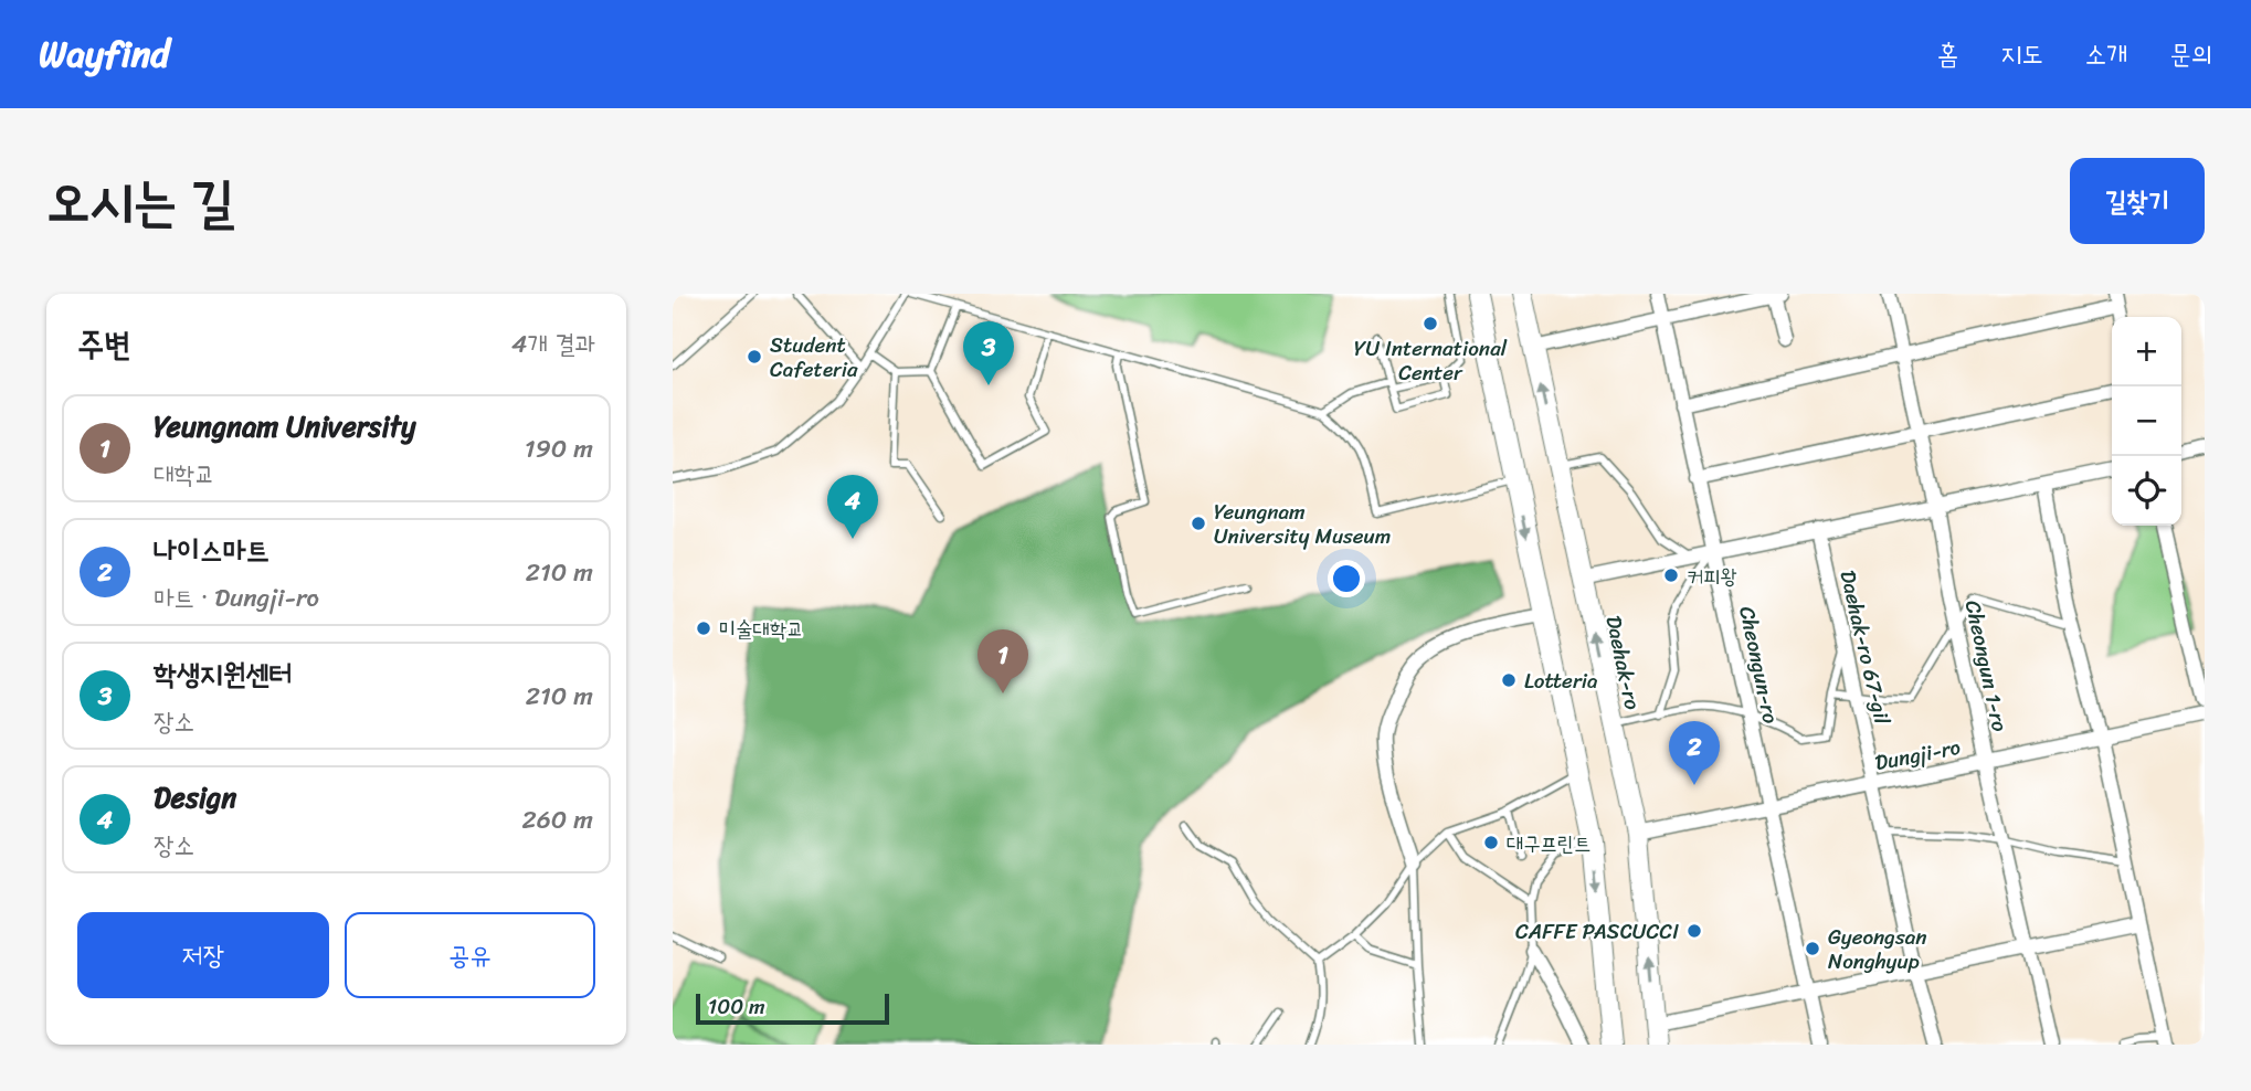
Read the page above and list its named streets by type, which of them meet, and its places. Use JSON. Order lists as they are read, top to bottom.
{
  "streets": {
    "main road": ["Daehak-ro"],
    "street": [
      "Daehak-ro 67-gil",
      "Cheongun-ro",
      "Cheongun 1-ro",
      "Dungji-ro"
    ]
  },
  "crossings": [
    ["Daehak-ro 67-gil", "Dungji-ro"],
    ["Daehak-ro", "Dungji-ro"],
    ["Cheongun-ro", "Dungji-ro"],
    ["Cheongun 1-ro", "Dungji-ro"]
  ],
  "places": [
    "YU International Center",
    "Student Cafeteria",
    "Yeungnam University Museum",
    "커피왕",
    "미술대학교",
    "Lotteria",
    "대구프린트",
    "CAFFE PASCUCCI",
    "Gyeongsan Nonghyup"
  ],
  "scale_bar": "100 m",
  "page": {
    "header": "Wayfind",
    "nav": [
      "홈",
      "지도",
      "소개",
      "문의"
    ],
    "title": "오시는 길",
    "buttons": [
      "길찾기",
      ["저장", "공유"]
    ],
    "heading": ["주변", "4개 결과"],
    "map_buttons": ["+", "−"],
    "pins": [
      "3",
      "4",
      "1",
      "2"
    ],
    "list": [
      {
        "mark": "1",
        "name": "Yeungnam University",
        "note": "대학교",
        "value": "190 m"
      },
      {
        "mark": "2",
        "name": "나이스마트",
        "note": "마트 · Dungji-ro",
        "value": "210 m"
      },
      {
        "mark": "3",
        "name": "학생지원센터",
        "note": "장소",
        "value": "210 m"
      },
      {
        "mark": "4",
        "name": "Design",
        "note": "장소",
        "value": "260 m"
      }
    ],
    "scale": "100 m"
  }
}
